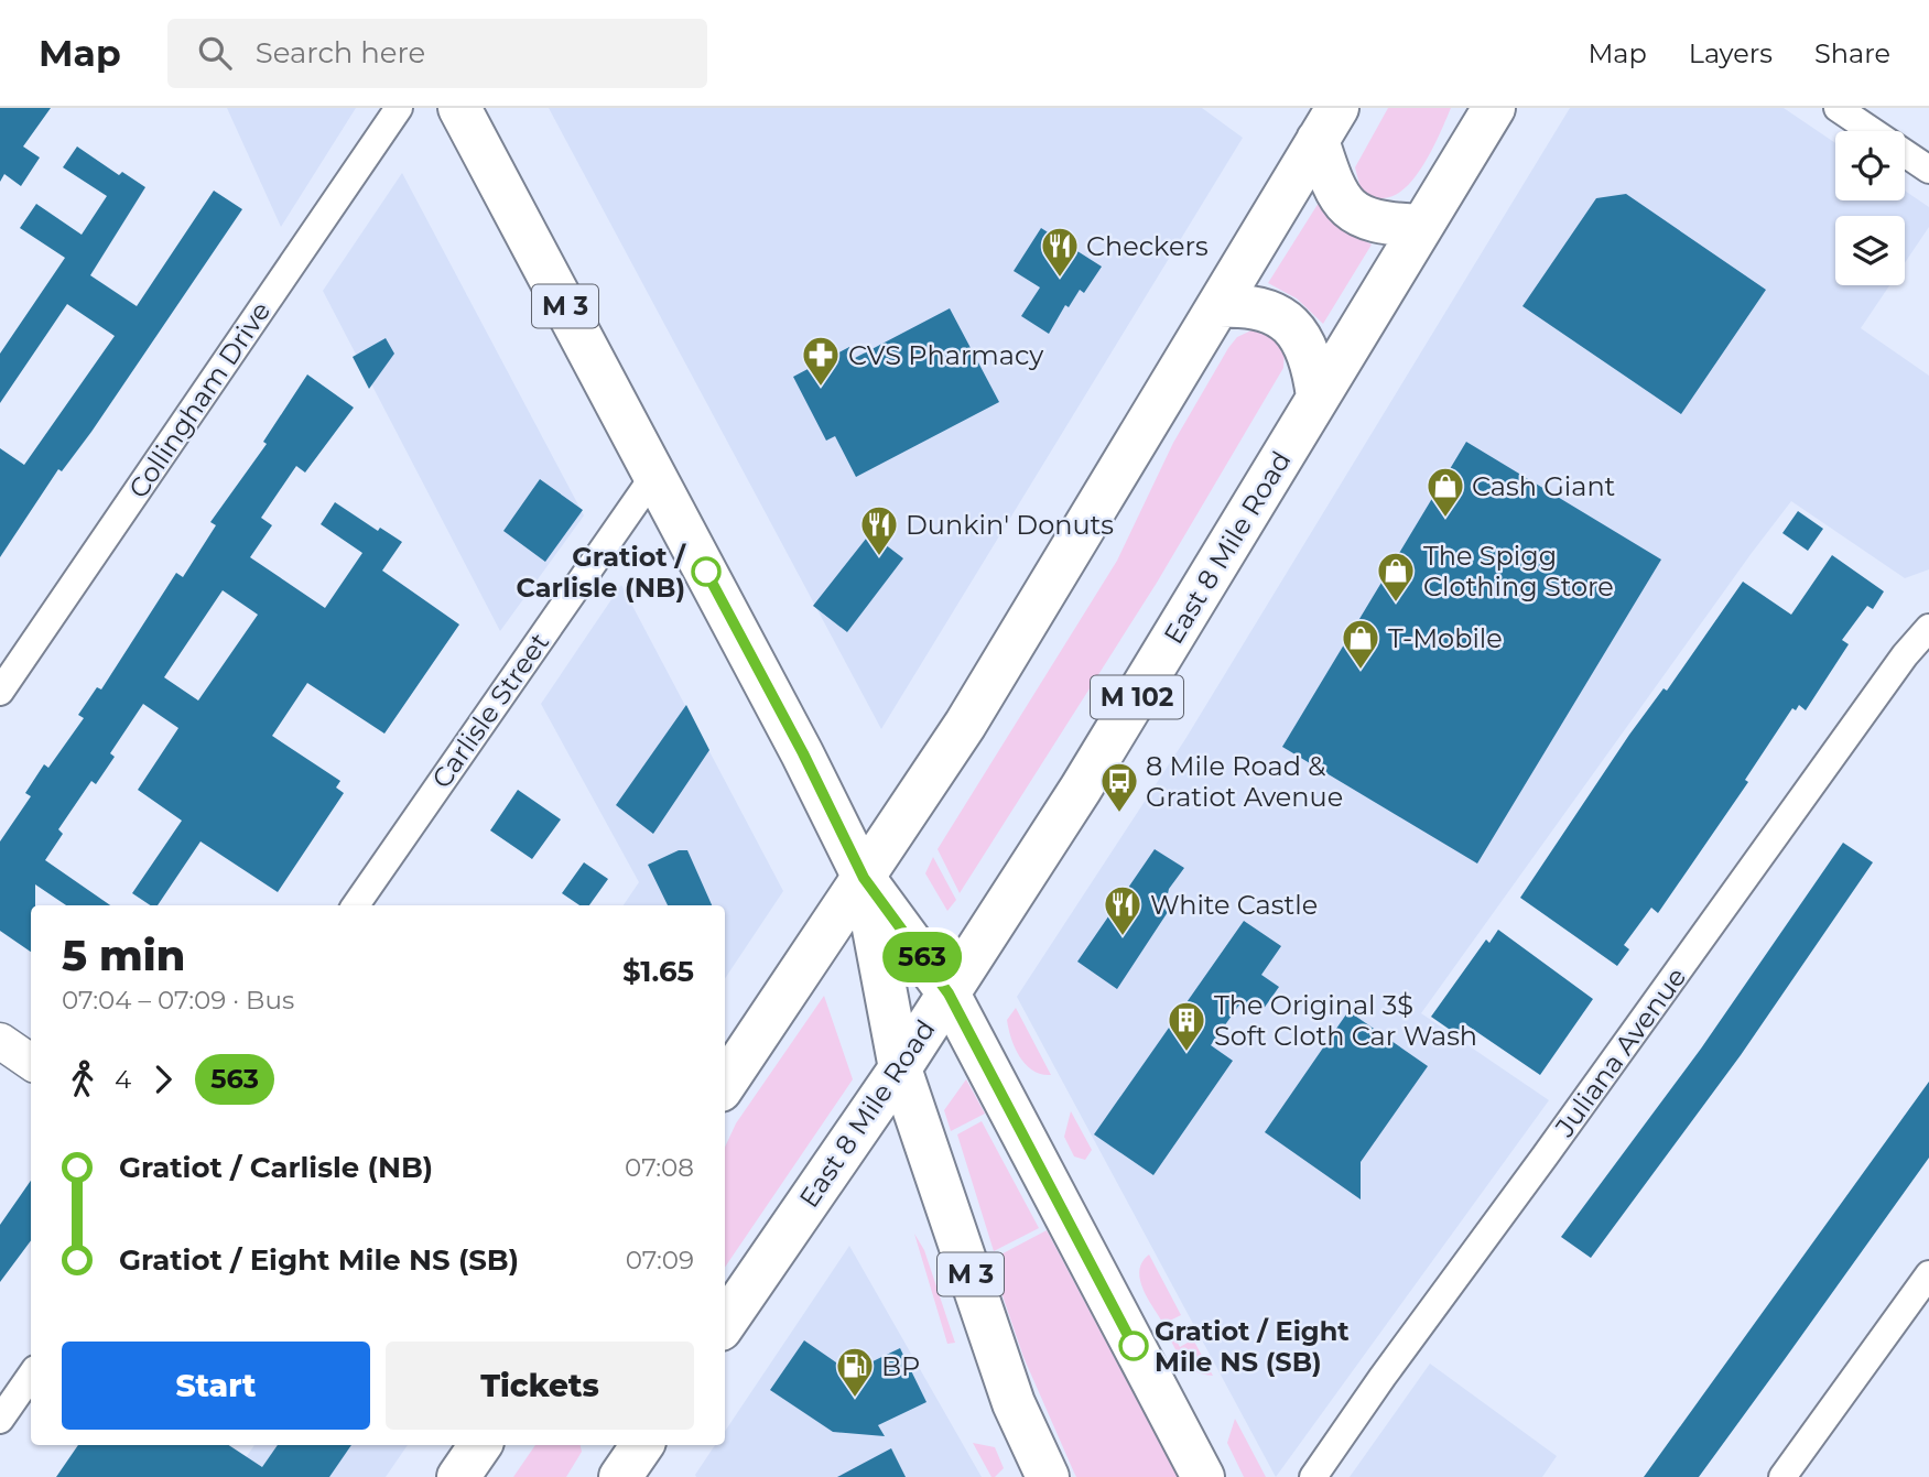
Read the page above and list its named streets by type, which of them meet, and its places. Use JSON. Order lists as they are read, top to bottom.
{
  "streets": {
    "main road": ["M 3", "East 8 Mile Road", "M 102"],
    "street": ["Collingham Drive", "Carlisle Street", "Juliana Avenue"]
  },
  "crossings": [
    ["M 3", "East 8 Mile Road"],
    ["M 3", "Carlisle Street"]
  ],
  "places": {
    "restaurant": ["Checkers", "Dunkin' Donuts", "White Castle"],
    "pharmacy": ["CVS Pharmacy"],
    "shop": ["Cash Giant", "The Spigg Clothing Store", "T-Mobile"],
    "other": ["Gratiot / Carlisle (NB)", "Gratiot / Eight Mile NS (SB)"],
    "bus stop": ["8 Mile Road & Gratiot Avenue"],
    "building": ["The Original 3$ Soft Cloth Car Wash"],
    "fuel station": ["BP"]
  },
  "lines": ["bus line 563"],
  "page": {
    "header": "Map",
    "search": "Search here",
    "nav": ["Map", "Layers", "Share"],
    "on_map": "563",
    "heading": ["5 min", "07:04 – 07:09 · Bus", "$1.65"],
    "legs": ["4", "563"],
    "list": [
      {
        "name": "Gratiot / Carlisle (NB)",
        "value": "07:08"
      },
      {
        "name": "Gratiot / Eight Mile NS (SB)",
        "value": "07:09"
      }
    ],
    "buttons": ["Start", "Tickets"]
  }
}
